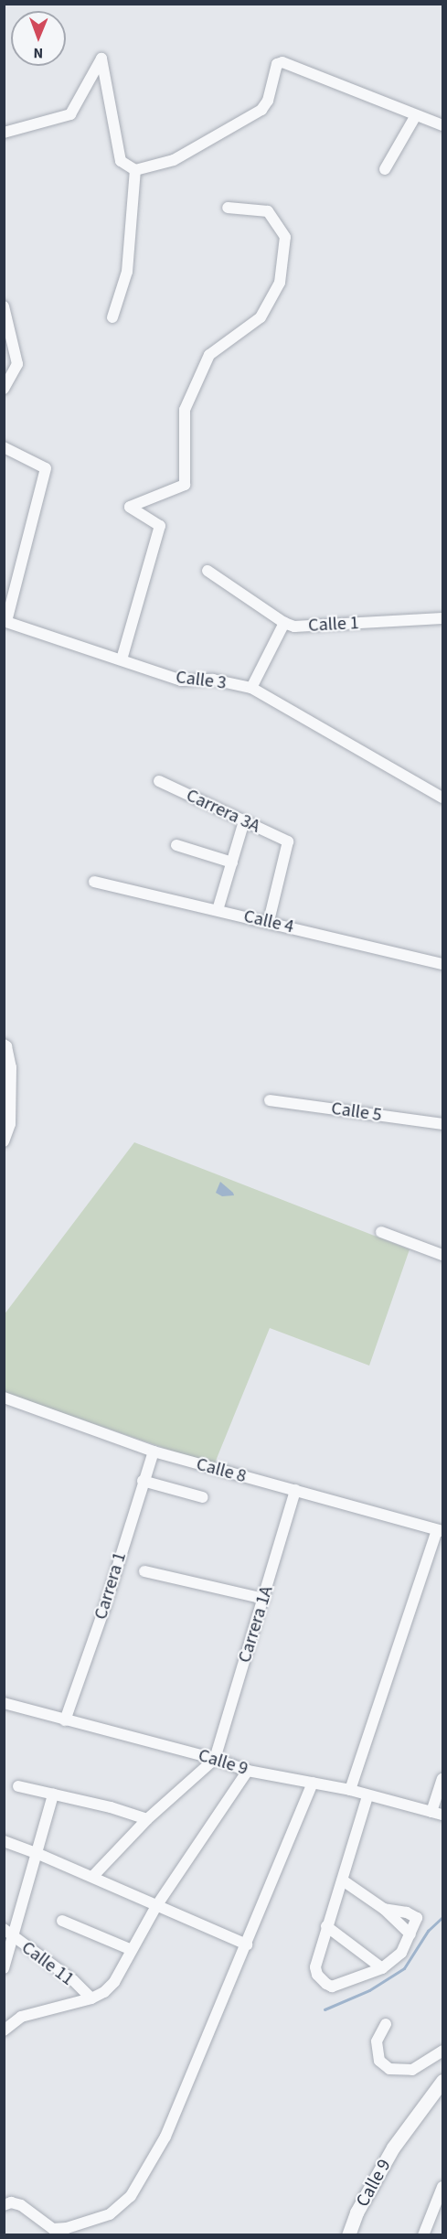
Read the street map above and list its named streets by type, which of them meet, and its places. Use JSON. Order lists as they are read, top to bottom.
{
  "streets": {
    "street": [
      "Calle 1",
      "Calle 3",
      "Carrera 3A",
      "Calle 4",
      "Calle 5",
      "Calle 8",
      "Carrera 1",
      "Carrera 1A",
      "Calle 9",
      "Calle 11"
    ]
  },
  "crossings": [
    ["Carrera 3A", "Calle 4"],
    ["Calle 8", "Carrera 1"],
    ["Calle 8", "Carrera 1A"],
    ["Carrera 1", "Calle 9"],
    ["Carrera 1A", "Calle 9"]
  ],
  "north": "bottom"
}
